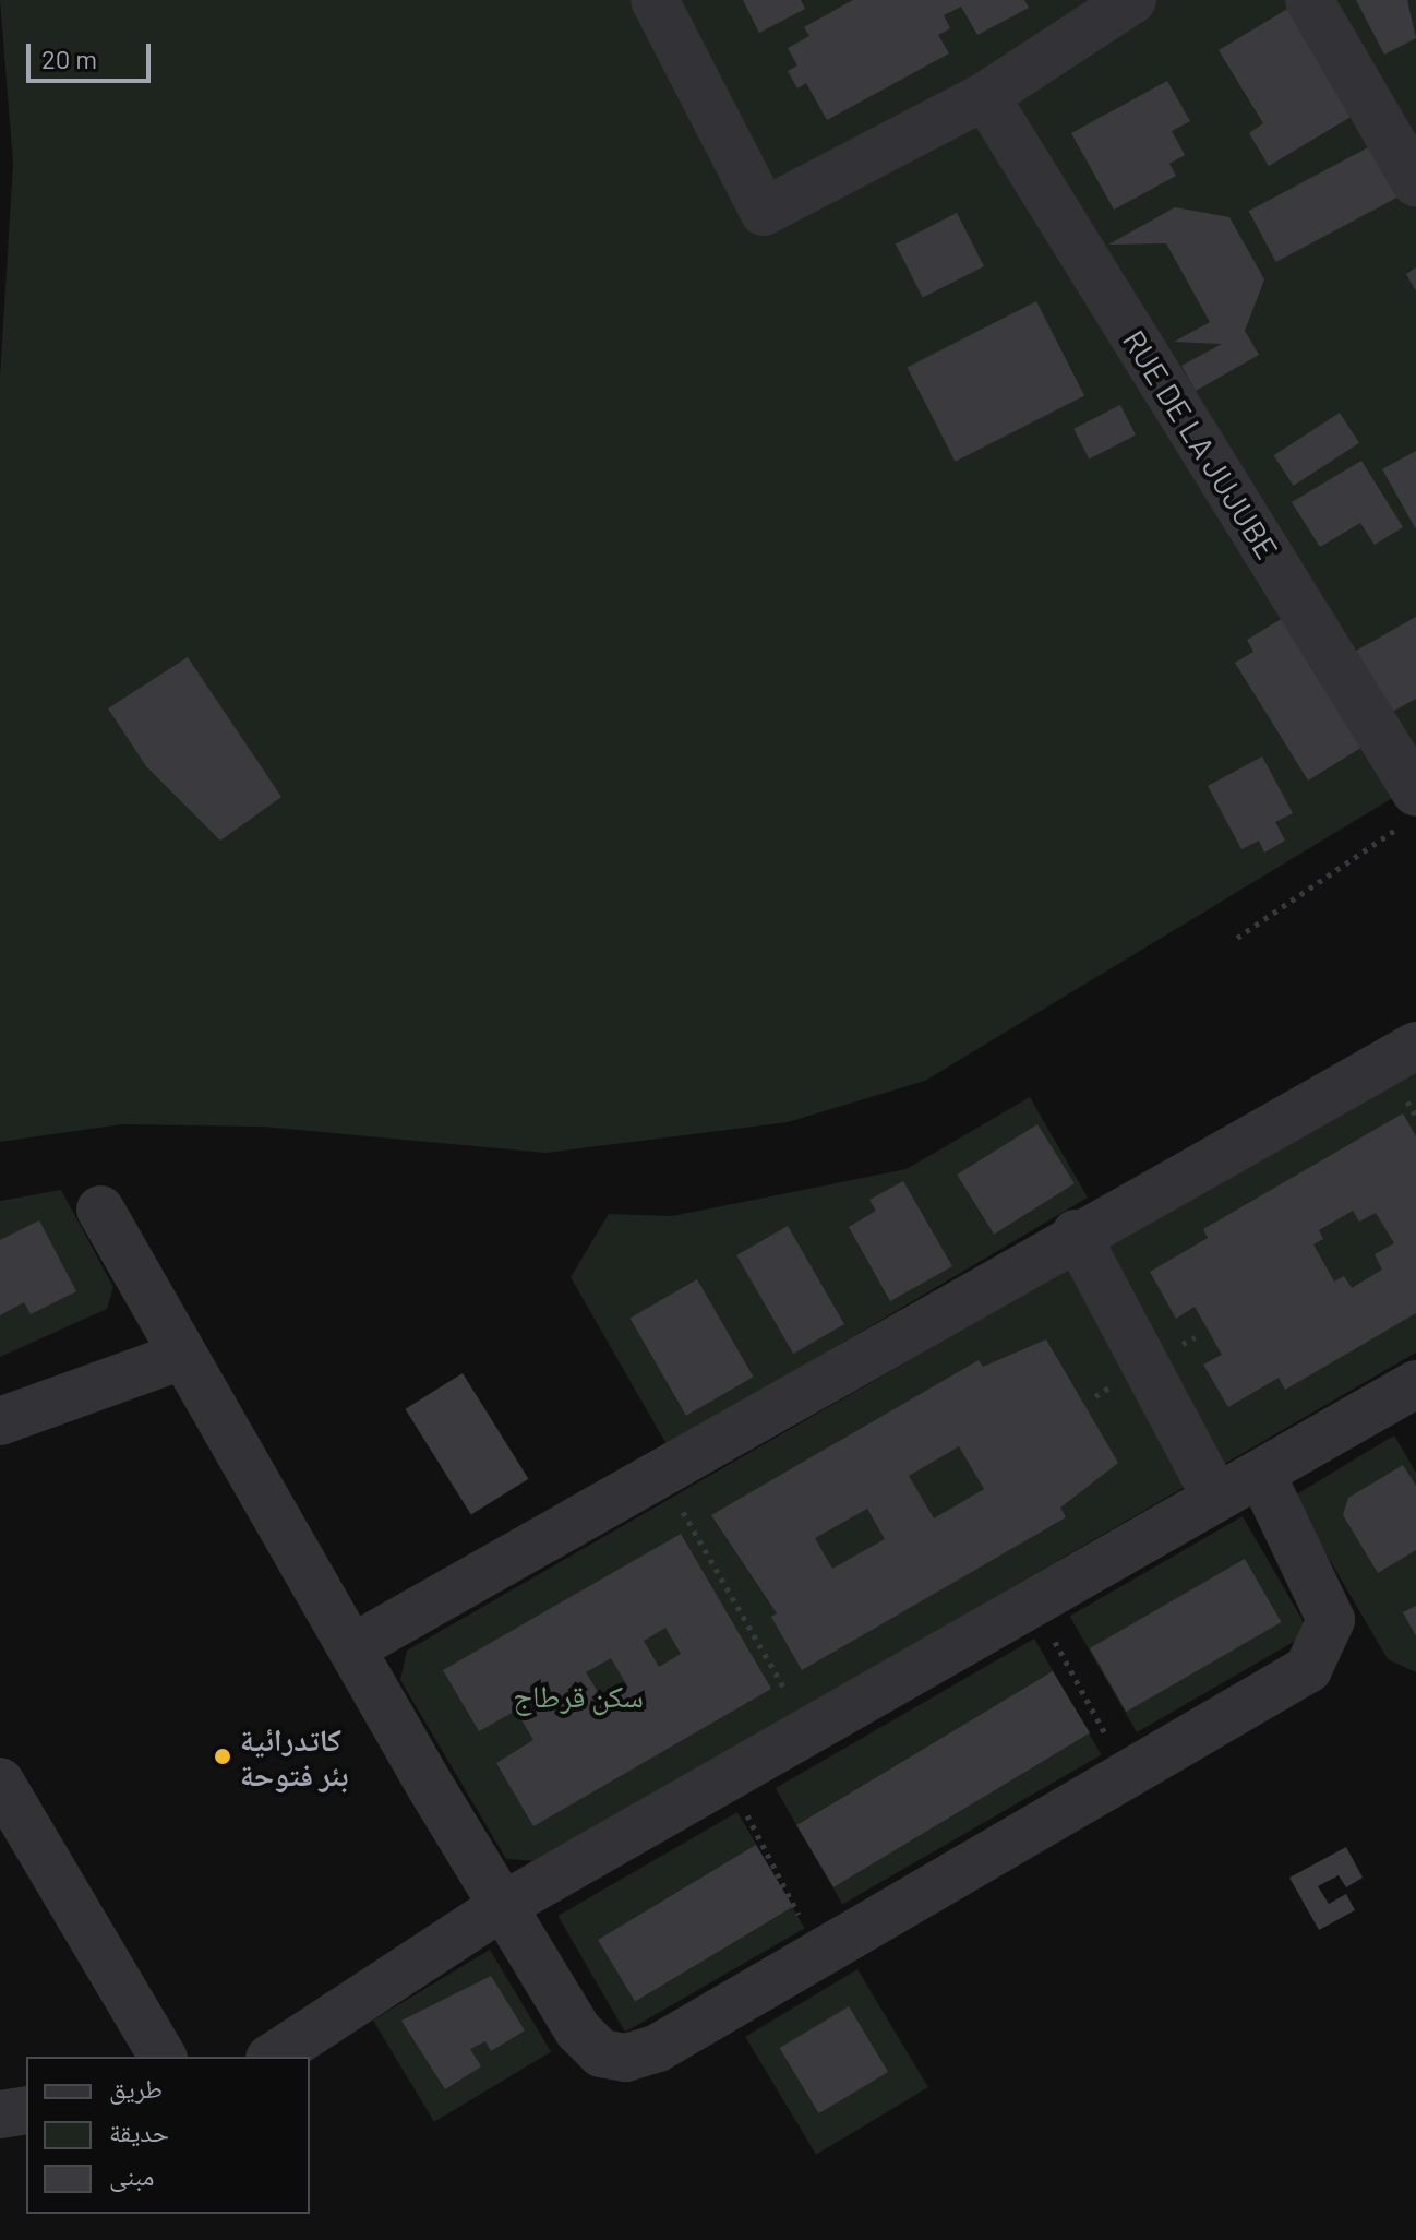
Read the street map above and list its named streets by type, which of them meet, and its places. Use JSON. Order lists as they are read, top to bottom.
{
  "streets": {
    "street": ["RUE DE LA JUJUBE"]
  },
  "parks": ["سكن قرطاج"],
  "places": ["كاتدرائية بئر فتوحة"],
  "legend": ["طريق", "حديقة", "مبنى"],
  "scale_bar": "20 m"
}
